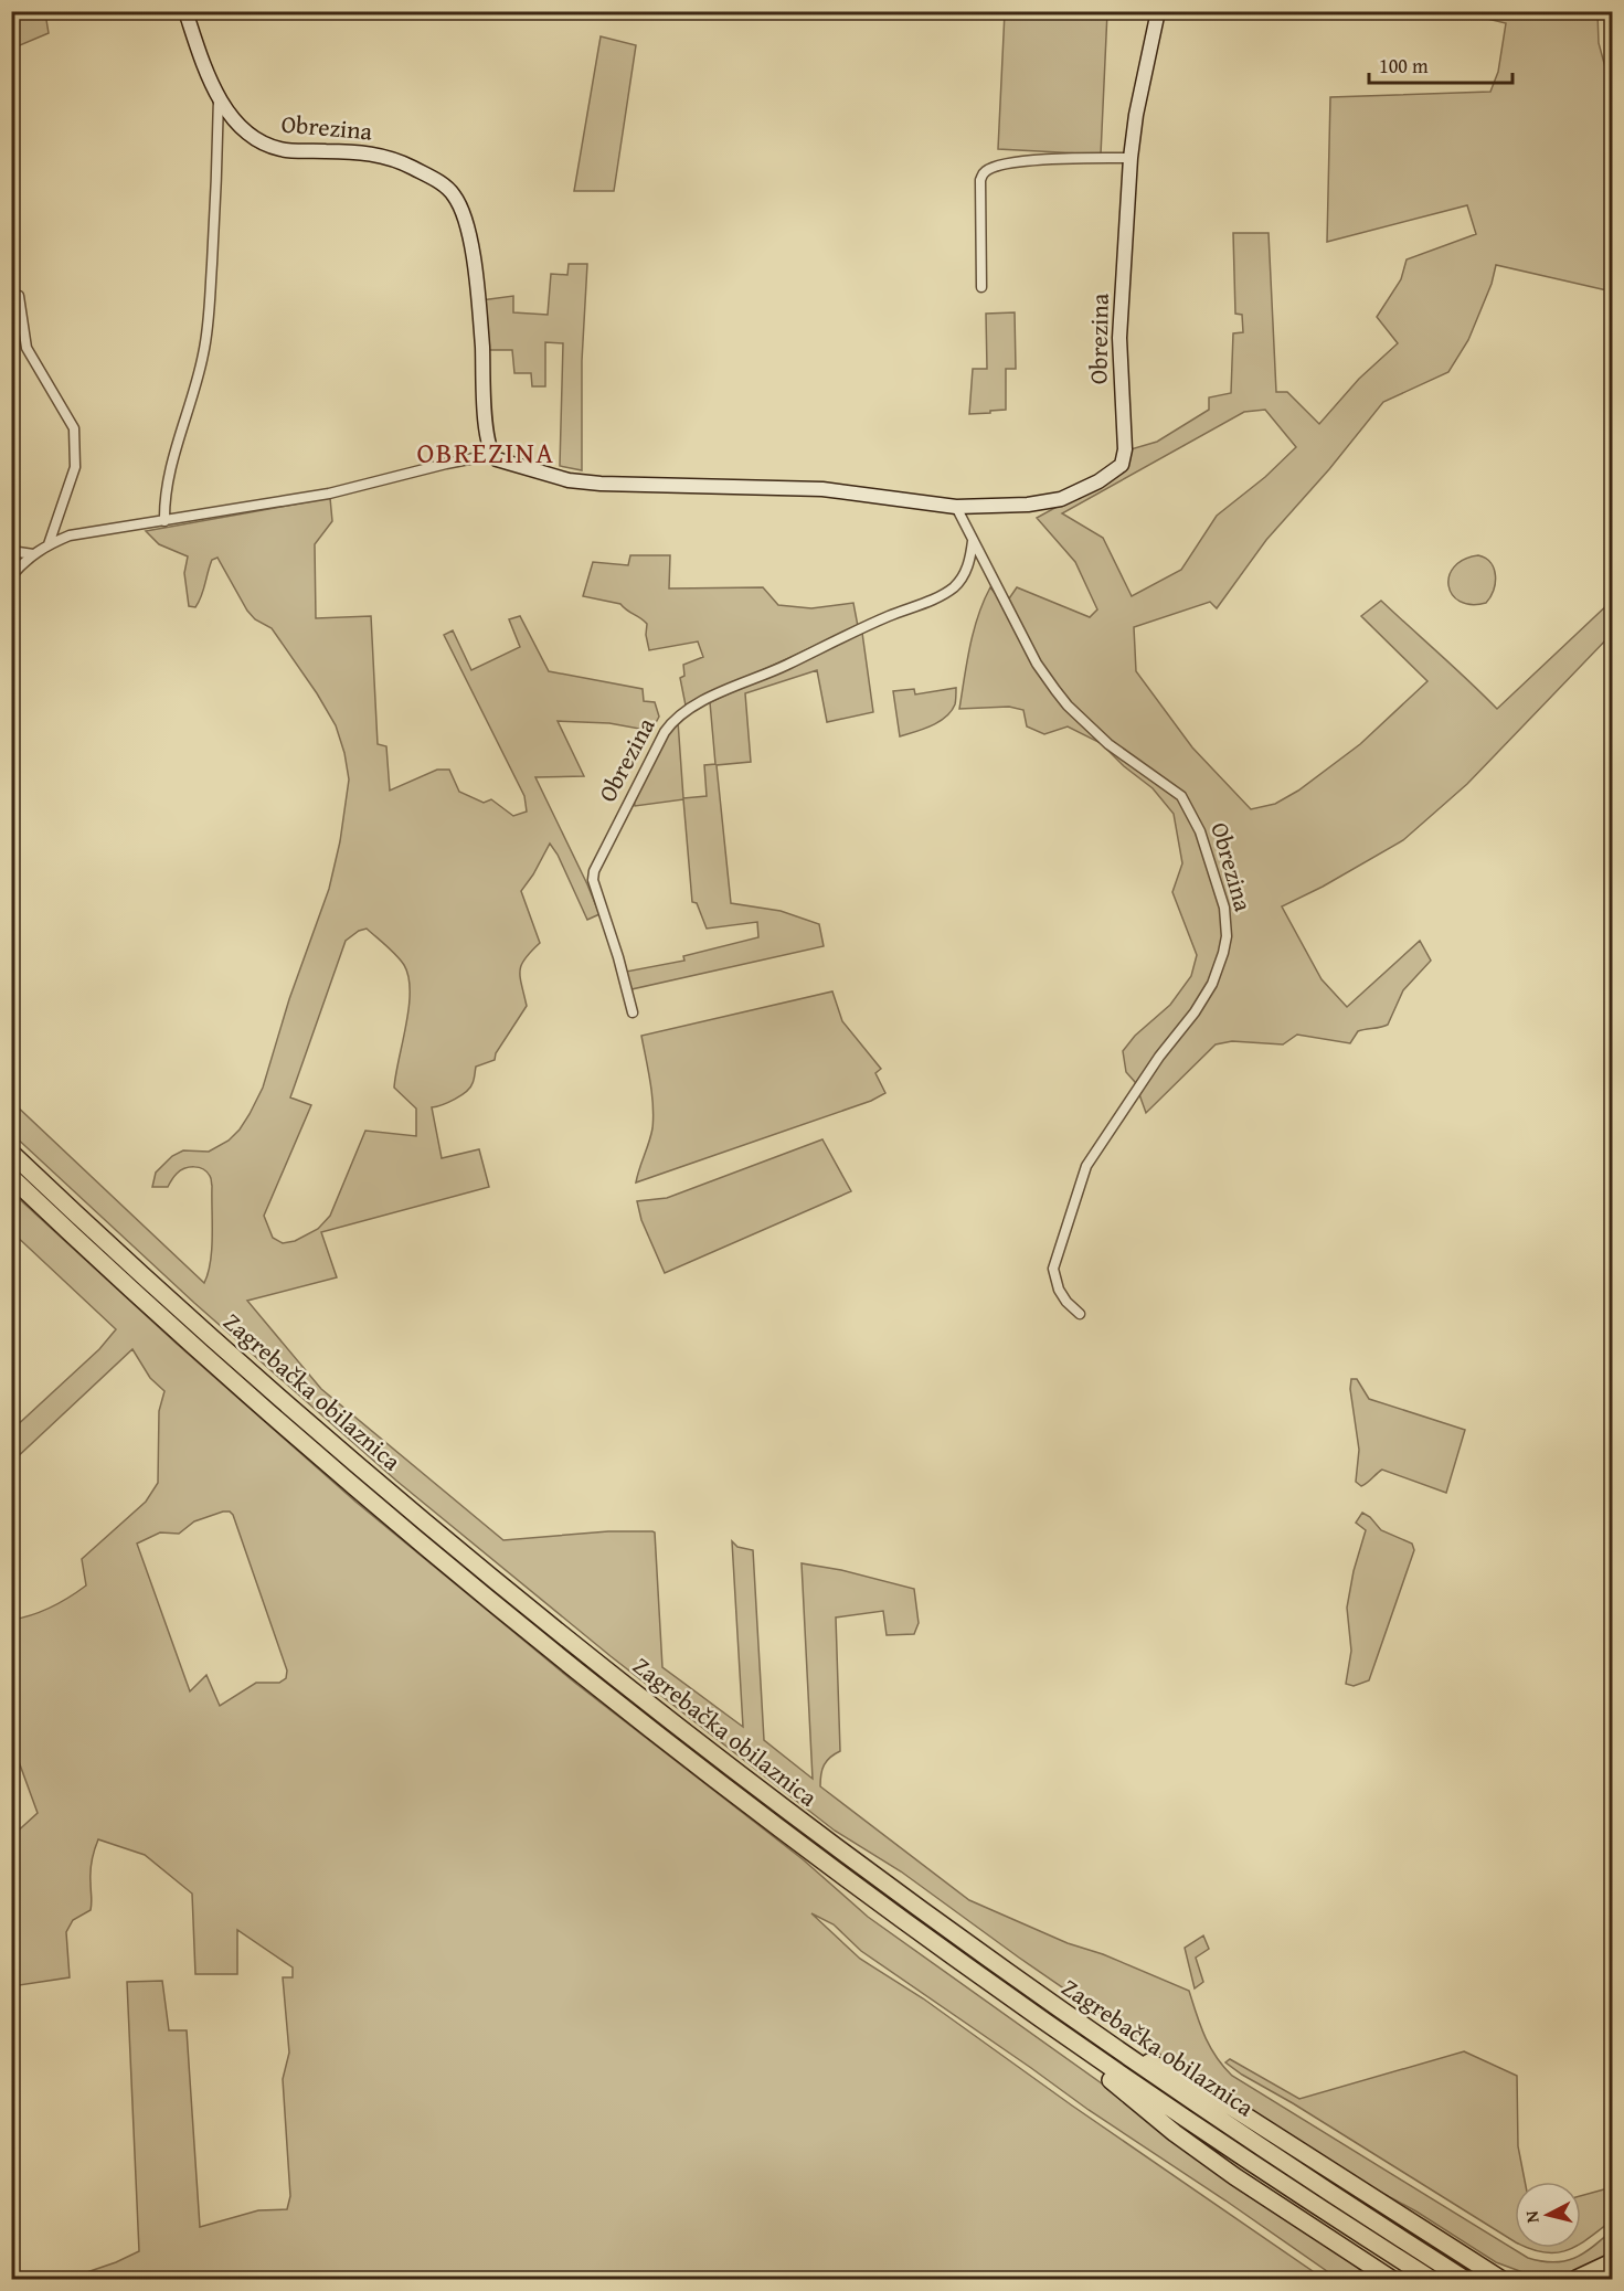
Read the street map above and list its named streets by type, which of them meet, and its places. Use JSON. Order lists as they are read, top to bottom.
{
  "streets": {
    "highway": ["Zagrebačka obilaznica"],
    "street": ["Obrezina"]
  },
  "districts": ["OBREZINA"],
  "scale_bar": "100 m",
  "north": "left"
}
